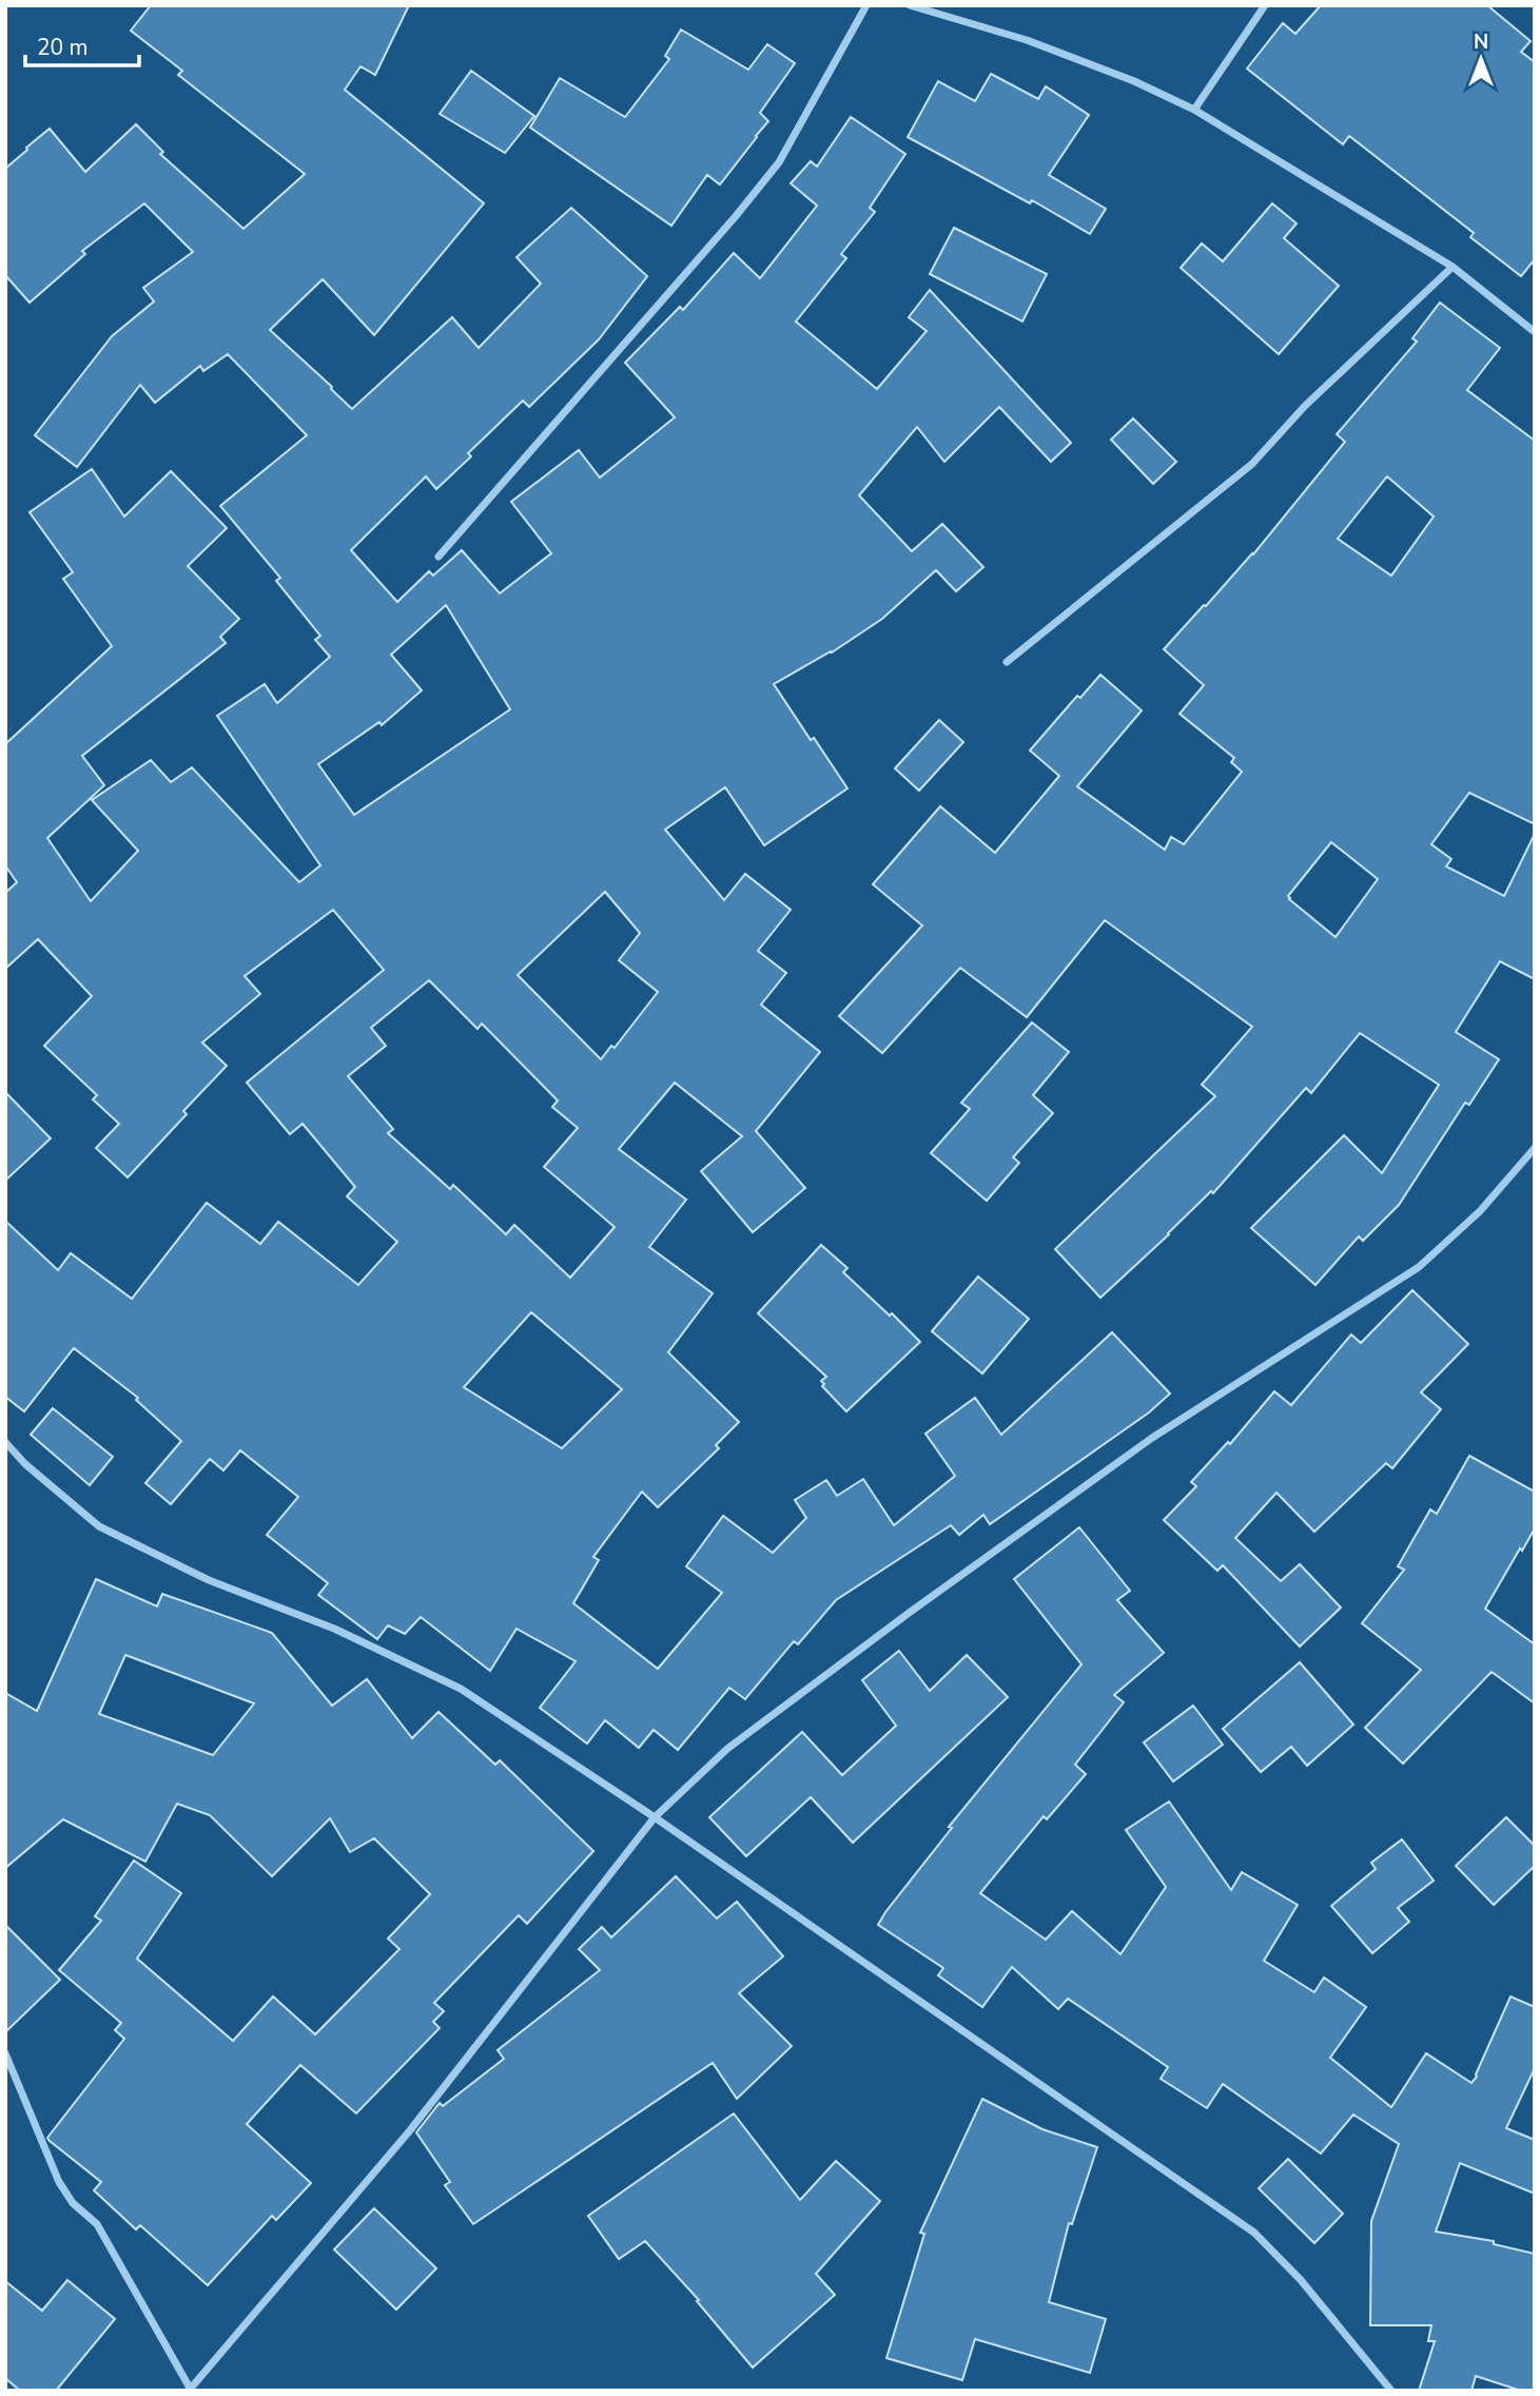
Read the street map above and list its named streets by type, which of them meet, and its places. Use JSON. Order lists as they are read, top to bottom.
{
  "scale_bar": "20 m",
  "north": "top"
}
